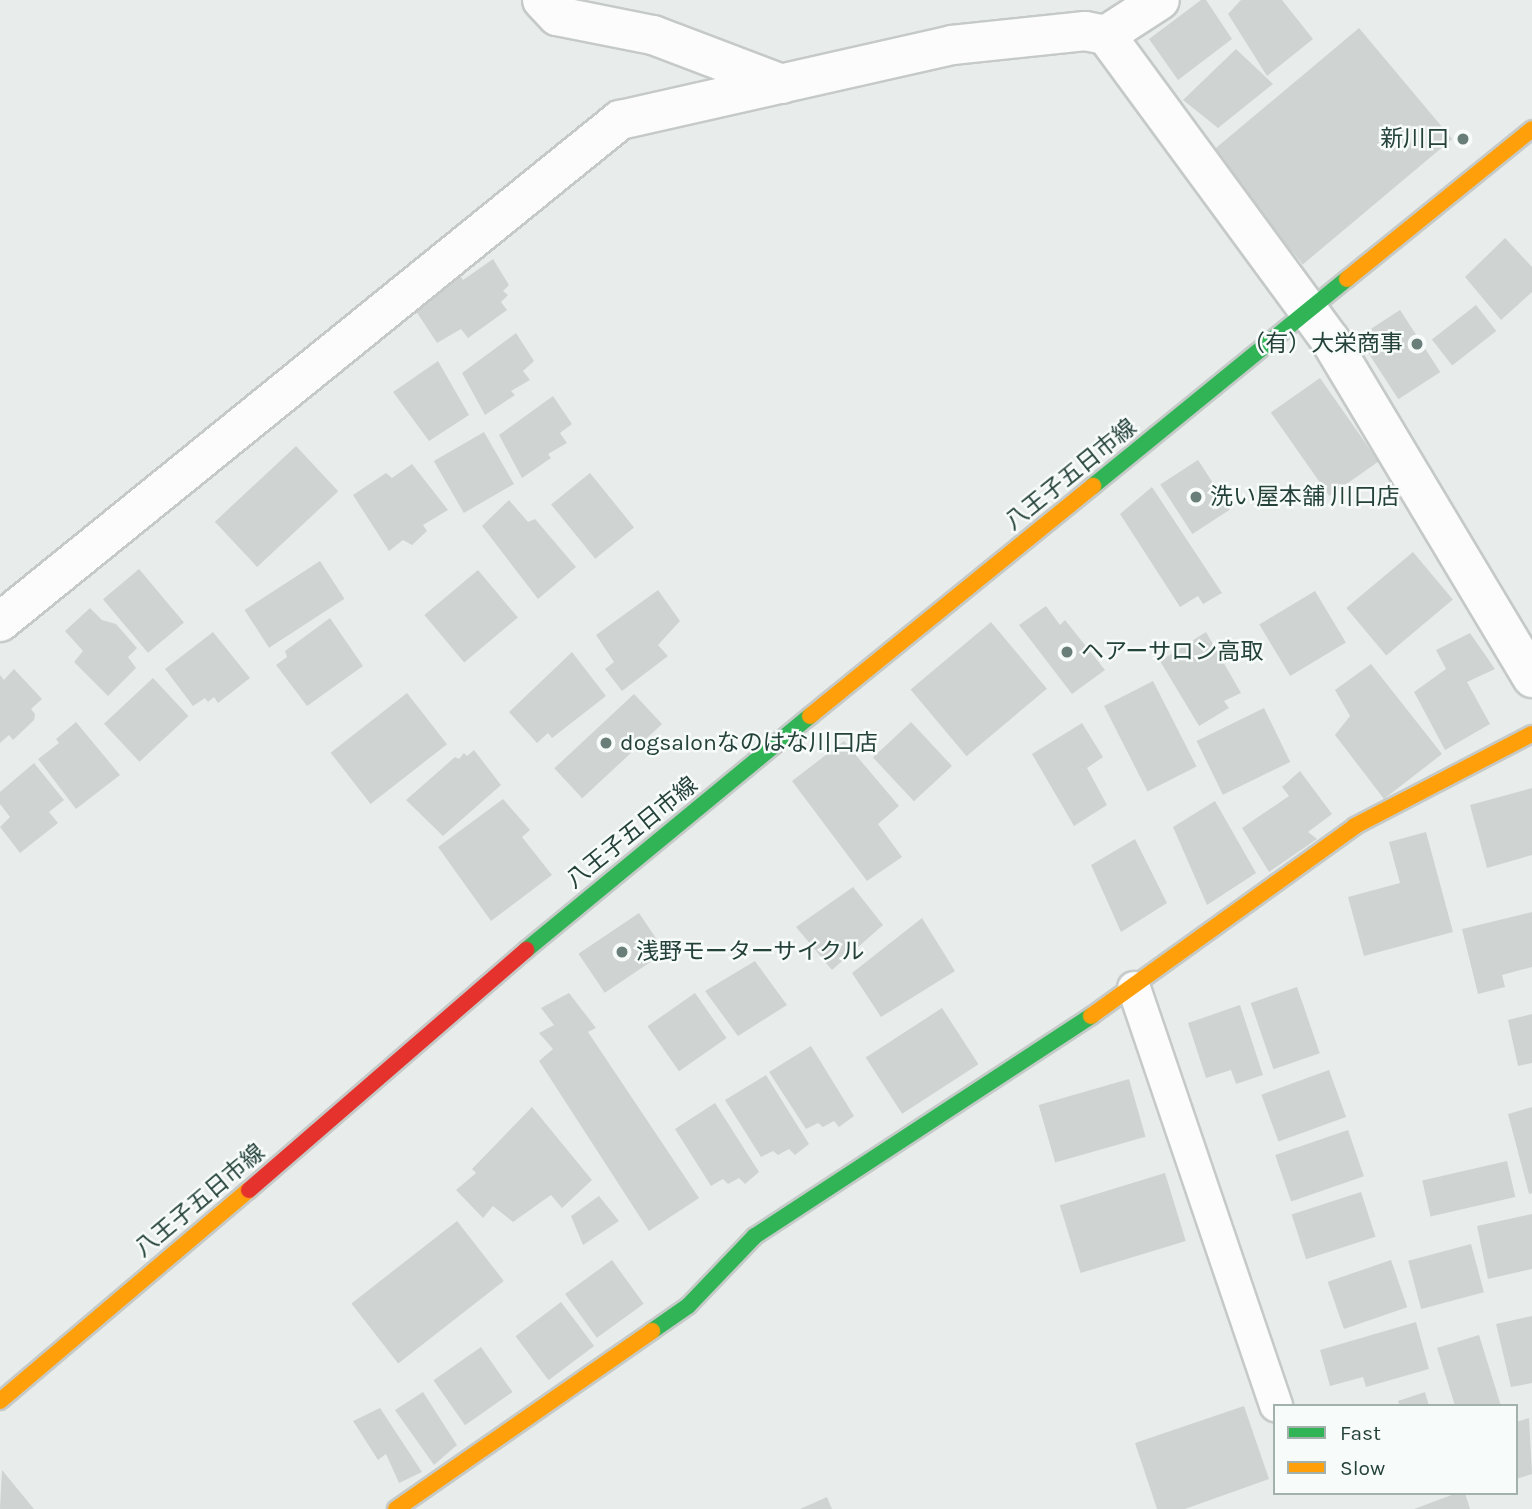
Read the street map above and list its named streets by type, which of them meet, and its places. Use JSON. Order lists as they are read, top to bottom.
{
  "streets": {
    "main road": ["八王子五日市線"]
  },
  "places": [
    "新川口",
    "（有）大栄商事",
    "洗い屋本舗 川口店",
    "ヘアーサロン高取",
    "dogsalonなのはな川口店",
    "浅野モーターサイクル"
  ],
  "legend": ["Fast", "Slow"]
}
